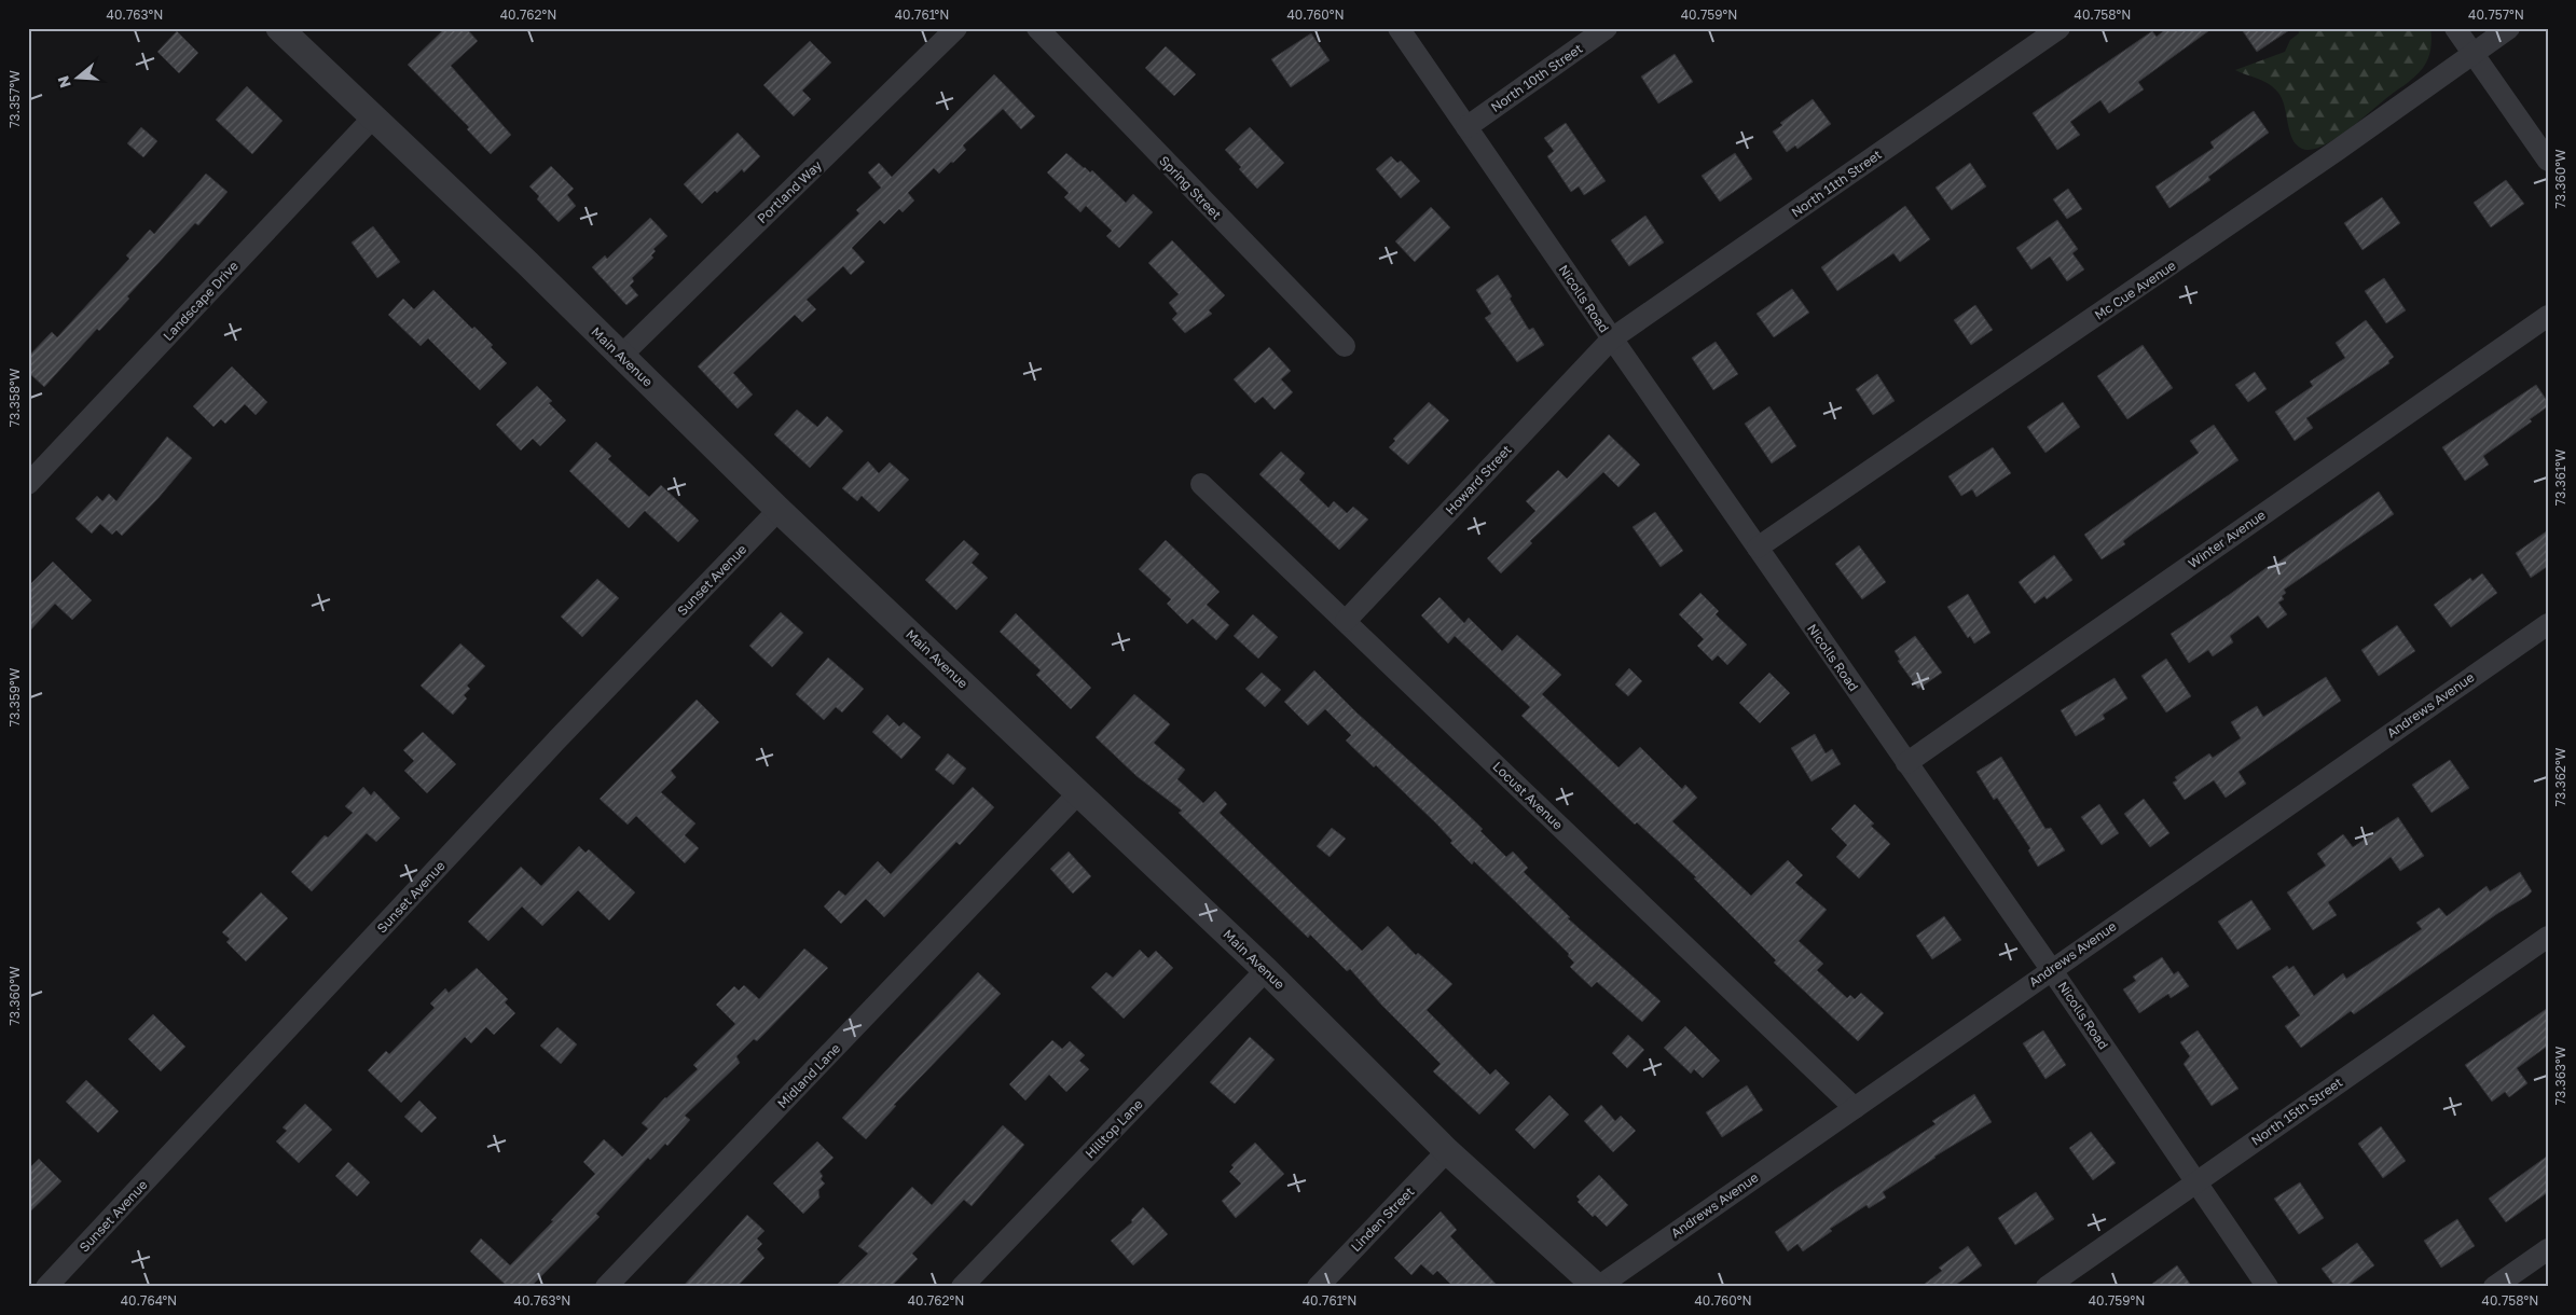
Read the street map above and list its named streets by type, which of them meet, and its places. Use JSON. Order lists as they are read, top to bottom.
{
  "streets": {
    "street": [
      "North 10th Street",
      "North 11th Street",
      "Spring Street",
      "Portland Way",
      "Mc Cue Avenue",
      "Nicolls Road",
      "Landscape Drive",
      "Main Avenue",
      "Howard Street",
      "Winter Avenue",
      "Sunset Avenue",
      "Andrews Avenue",
      "Locust Avenue",
      "Midland Lane",
      "North 15th Street",
      "Hilltop Lane",
      "Linden Street"
    ]
  },
  "crossings": [
    ["North 10th Street", "Nicolls Road"],
    ["North 11th Street", "Nicolls Road"],
    ["North 11th Street", "Howard Street"],
    ["Portland Way", "Main Avenue"],
    ["Mc Cue Avenue", "Nicolls Road"],
    ["Nicolls Road", "Howard Street"],
    ["Nicolls Road", "Winter Avenue"],
    ["Nicolls Road", "Andrews Avenue"],
    ["Nicolls Road", "North 15th Street"],
    ["Landscape Drive", "Main Avenue"],
    ["Main Avenue", "Sunset Avenue"],
    ["Main Avenue", "Andrews Avenue"],
    ["Main Avenue", "Midland Lane"],
    ["Main Avenue", "Hilltop Lane"],
    ["Main Avenue", "Linden Street"],
    ["Howard Street", "Locust Avenue"],
    ["Andrews Avenue", "Locust Avenue"]
  ],
  "north": "left",
  "coordinates": [
    "40.763°N",
    "40.762°N",
    "40.761°N",
    "40.760°N",
    "40.759°N",
    "40.758°N",
    "40.757°N",
    "73.357°W",
    "73.360°W",
    "73.358°W",
    "73.361°W",
    "73.359°W",
    "73.362°W",
    "73.363°W",
    "40.764°N"
  ]
}
